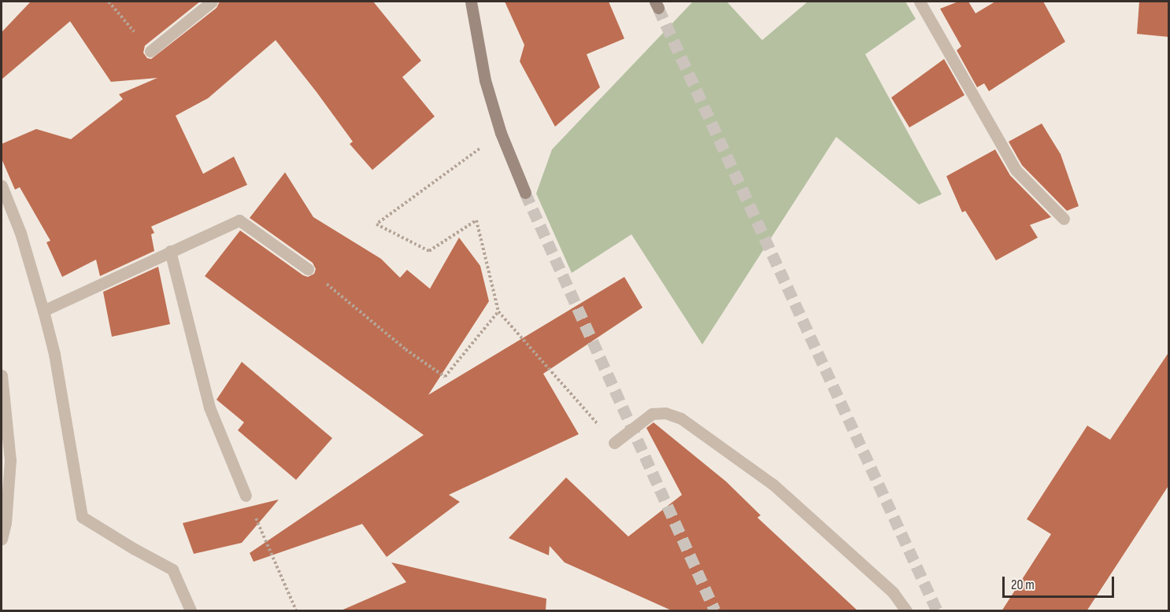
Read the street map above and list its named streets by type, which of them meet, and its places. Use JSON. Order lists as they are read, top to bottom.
{
  "scale_bar": "20 m"
}
